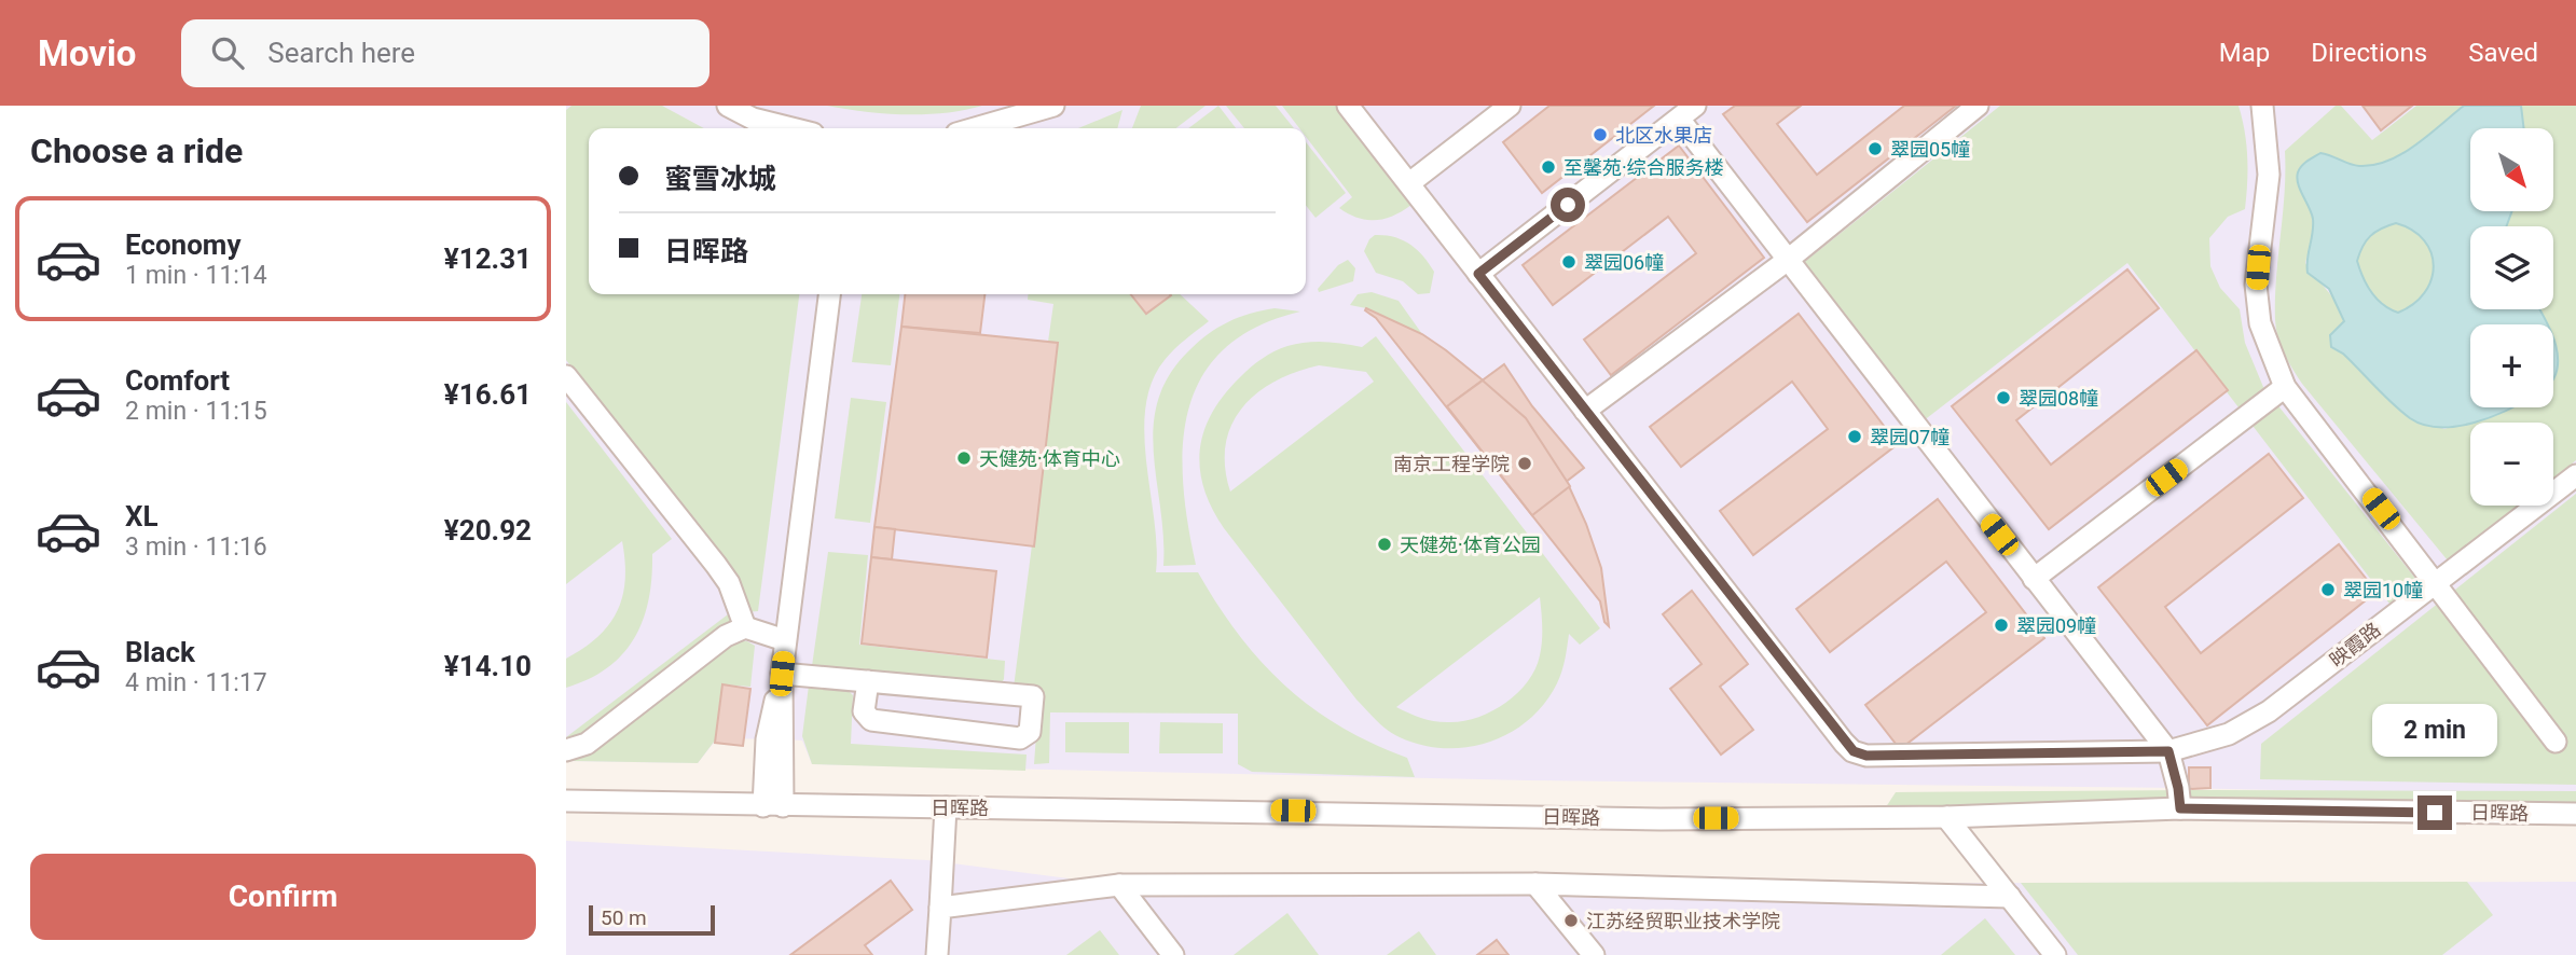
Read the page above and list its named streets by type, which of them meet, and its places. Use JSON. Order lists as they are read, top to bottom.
{
  "streets": {
    "street": ["映霞路", "日晖路"]
  },
  "places": [
    "北区水果店",
    "翠园05幢",
    "至馨苑·综合服务楼",
    "翠园06幢",
    "翠园08幢",
    "翠园07幢",
    "天健苑·体育中心",
    "南京工程学院",
    "天健苑·体育公园",
    "翠园10幢",
    "翠园09幢",
    "江苏经贸职业技术学院"
  ],
  "scale_bar": "50 m",
  "north": "bottom right",
  "page": {
    "header": "Movio",
    "search": "Search here",
    "nav": ["Map", "Directions", "Saved"],
    "heading": "Choose a ride",
    "map_buttons": ["+", "−"],
    "banner": ["蜜雪冰城", "日晖路"],
    "list": [
      {
        "name": "Economy",
        "note": "1 min · 11:14",
        "value": "¥12.31"
      },
      {
        "name": "Comfort",
        "note": "2 min · 11:15",
        "value": "¥16.61"
      },
      {
        "name": "XL",
        "note": "3 min · 11:16",
        "value": "¥20.92"
      },
      {
        "name": "Black",
        "note": "4 min · 11:17",
        "value": "¥14.10"
      }
    ],
    "bubble": "2 min",
    "buttons": "Confirm",
    "scale": "50 m"
  }
}
